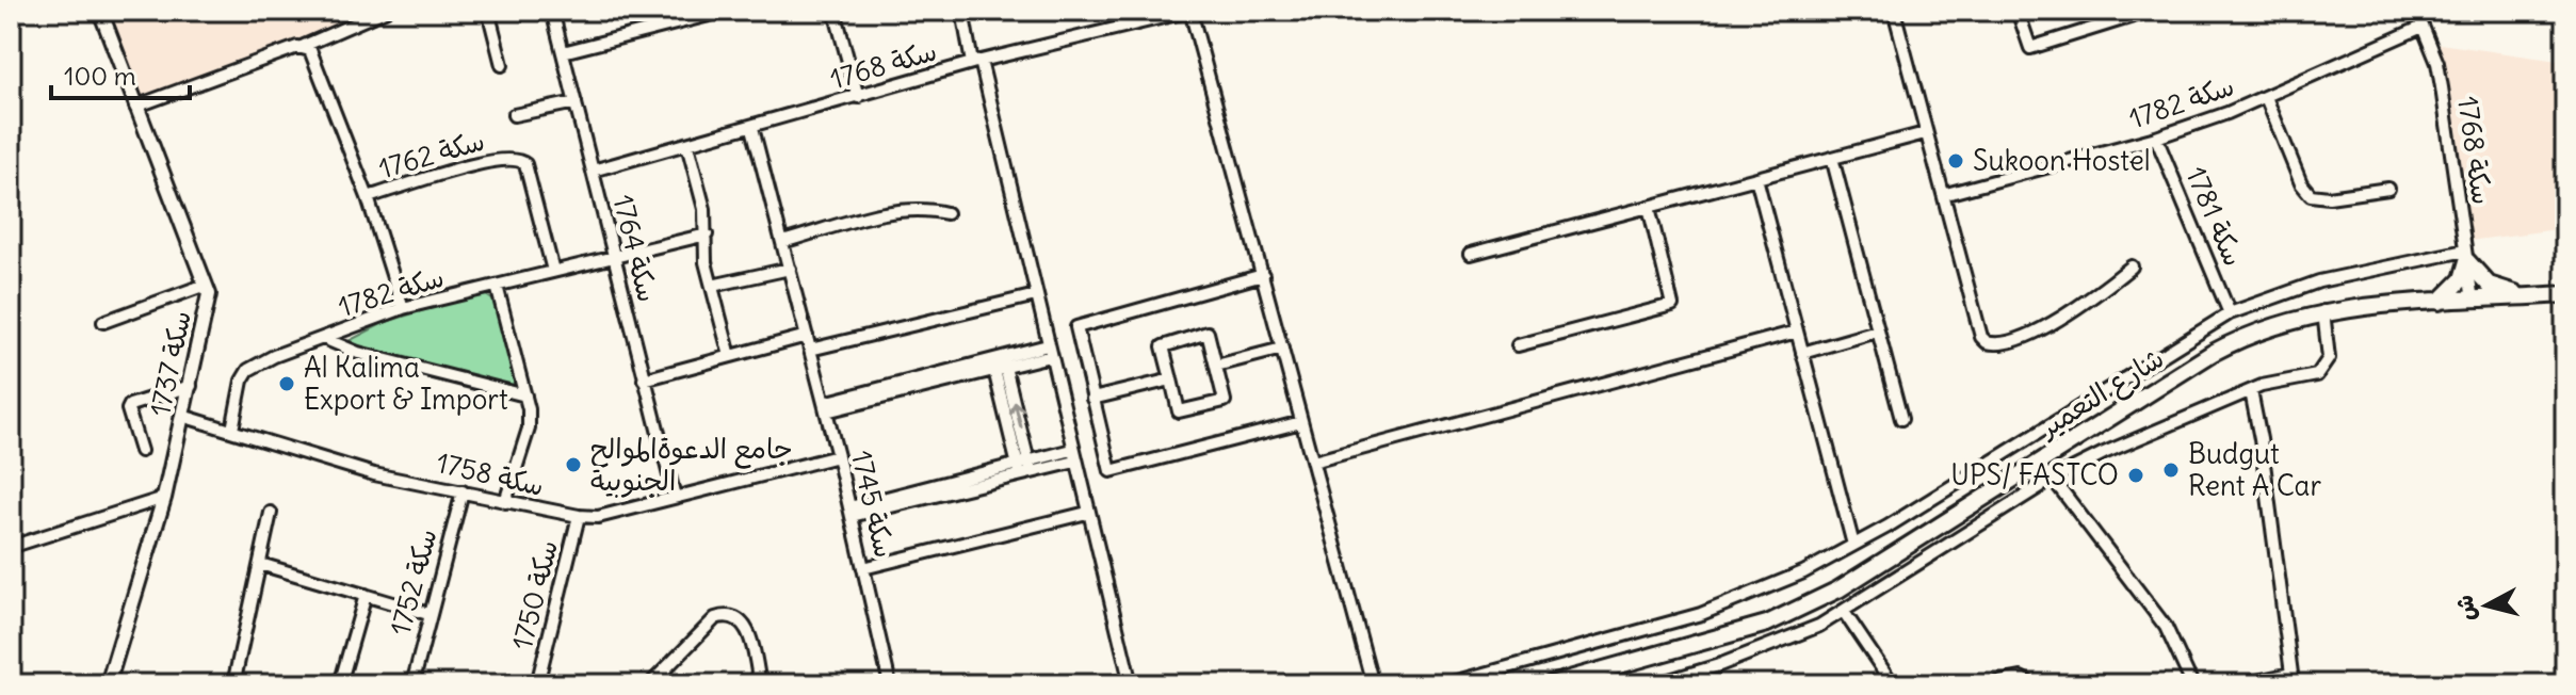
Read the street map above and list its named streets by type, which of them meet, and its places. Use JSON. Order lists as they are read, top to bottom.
{
  "streets": {
    "main road": ["شارع التعمير"],
    "street": [
      "سكة 1768",
      "سكة 1782",
      "سكة 1762",
      "سكة 1781",
      "سكة 1764",
      "سكة 1737",
      "سكة 1758",
      "سكة 1745",
      "سكة 1752",
      "سكة 1750"
    ]
  },
  "crossings": [
    ["سكة 1768", "سكة 1782"],
    ["سكة 1768", "سكة 1764"],
    ["سكة 1768", "شارع التعمير"],
    ["سكة 1768", "سكة 1745"],
    ["سكة 1782", "سكة 1762"],
    ["سكة 1782", "سكة 1781"],
    ["سكة 1782", "سكة 1764"],
    ["سكة 1782", "سكة 1758"],
    ["سكة 1764", "سكة 1758"],
    ["سكة 1737", "سكة 1758"],
    ["سكة 1758", "سكة 1745"],
    ["سكة 1758", "سكة 1752"],
    ["سكة 1758", "سكة 1750"]
  ],
  "places": [
    "Sukoon Hostel",
    "Al Kalima Export & Import",
    "جامع الدعوةالموالح الجنوبية",
    "Budgut Rent A Car",
    "UPS/ FASTCO"
  ],
  "scale_bar": "100 m",
  "north": "left"
}
